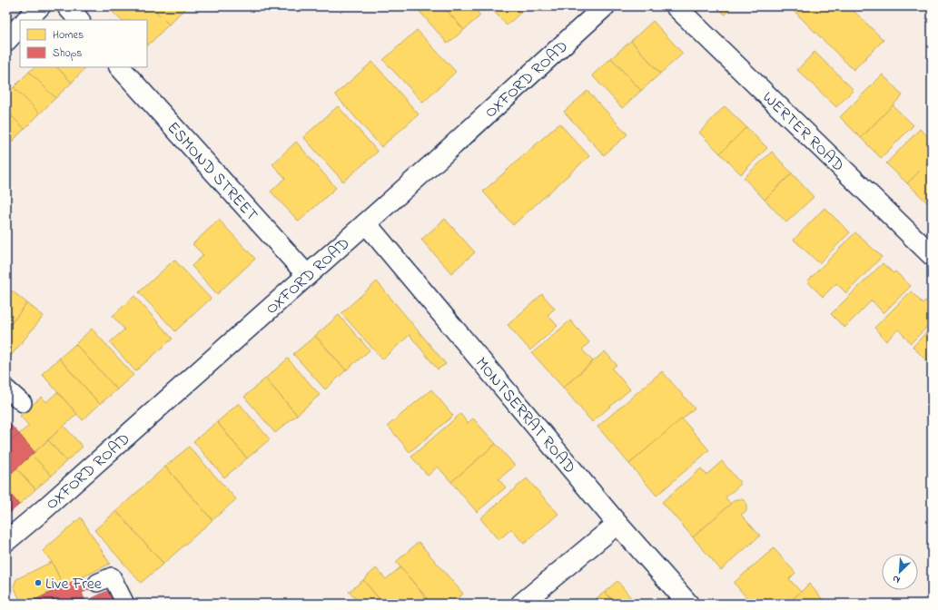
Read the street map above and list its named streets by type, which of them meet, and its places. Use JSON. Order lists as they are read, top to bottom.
{
  "streets": {
    "street": [
      "OXFORD ROAD",
      "WERTER ROAD",
      "ESMOND STREET",
      "MONTSERRAT ROAD"
    ]
  },
  "crossings": [
    ["OXFORD ROAD", "ESMOND STREET"],
    ["OXFORD ROAD", "MONTSERRAT ROAD"]
  ],
  "places": ["Live Free"],
  "legend": ["Homes", "Shops"],
  "north": "bottom left"
}
